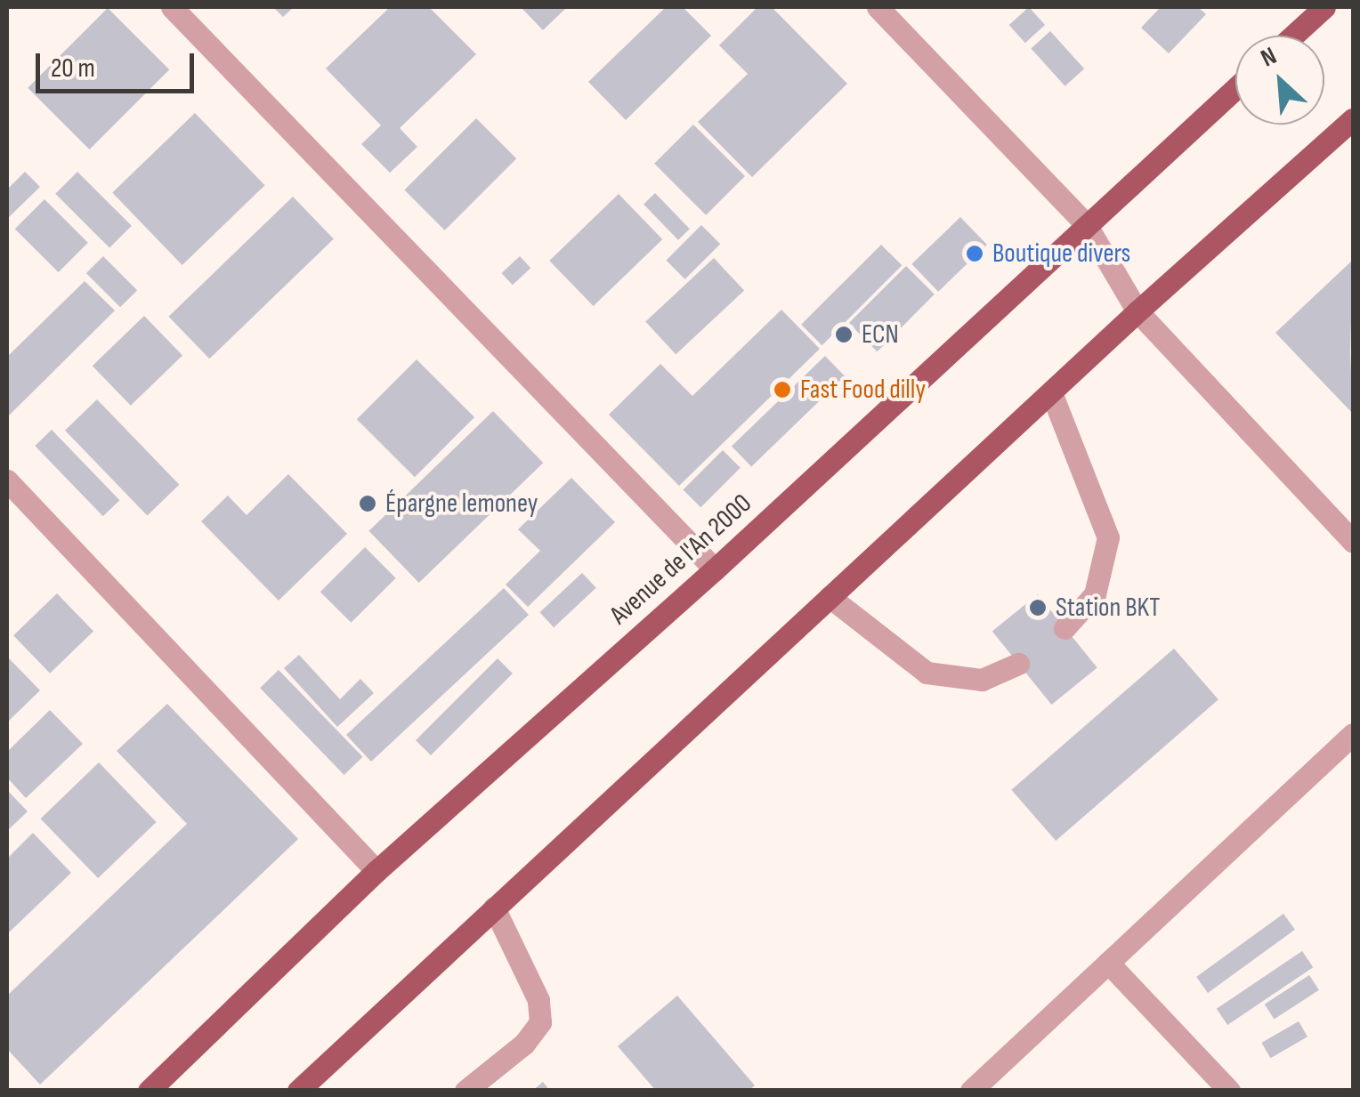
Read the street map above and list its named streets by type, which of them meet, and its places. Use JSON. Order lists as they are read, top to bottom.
{
  "streets": {
    "main road": ["Avenue de l'An 2000"]
  },
  "places": [
    "Boutique divers",
    "ECN",
    "Fast Food dilly",
    "Épargne lemoney",
    "Station BKT"
  ],
  "scale_bar": "20 m",
  "north": "top left"
}
